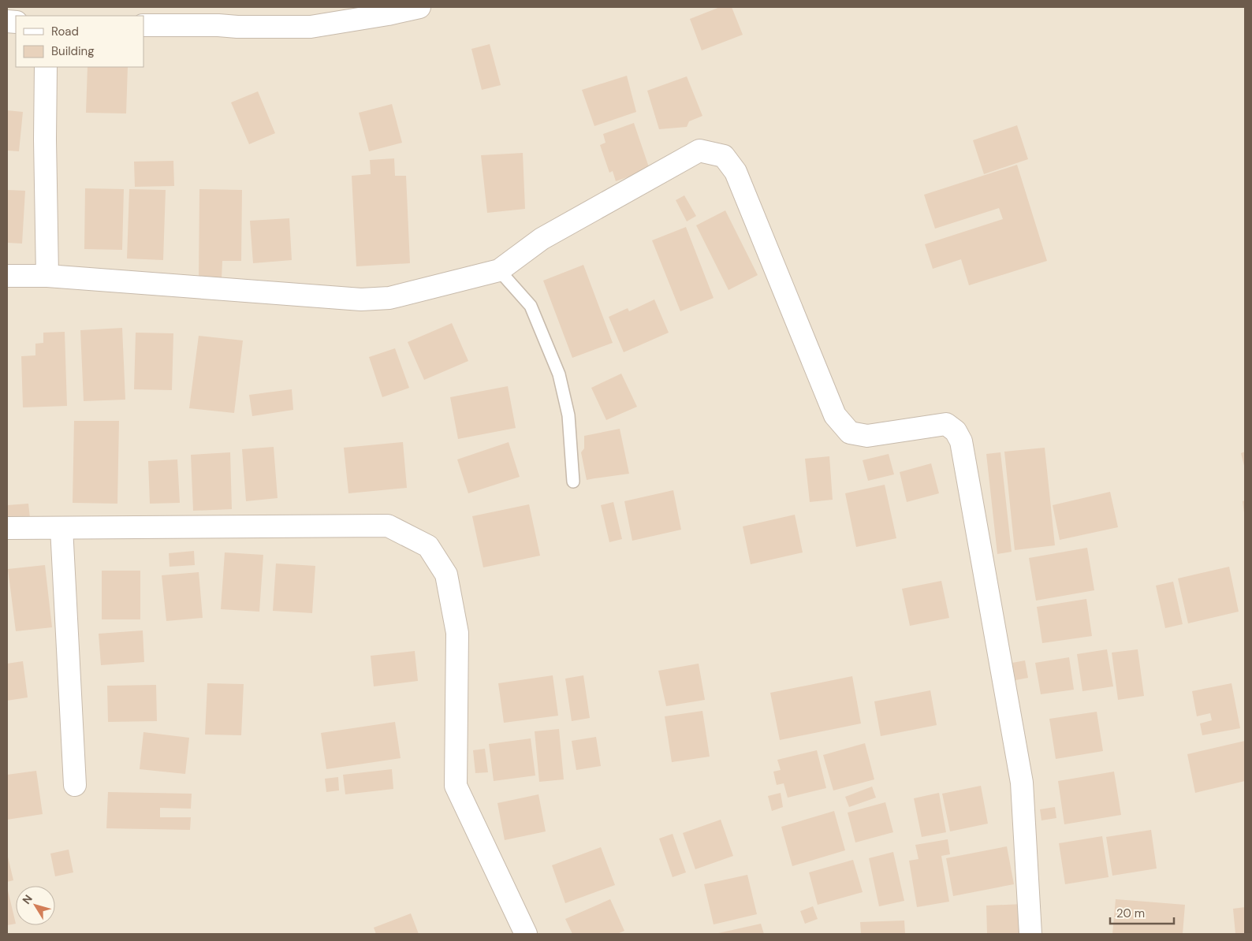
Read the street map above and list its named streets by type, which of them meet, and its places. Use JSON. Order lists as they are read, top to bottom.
{
  "legend": ["Road", "Building"],
  "scale_bar": "20 m",
  "north": "top left"
}
